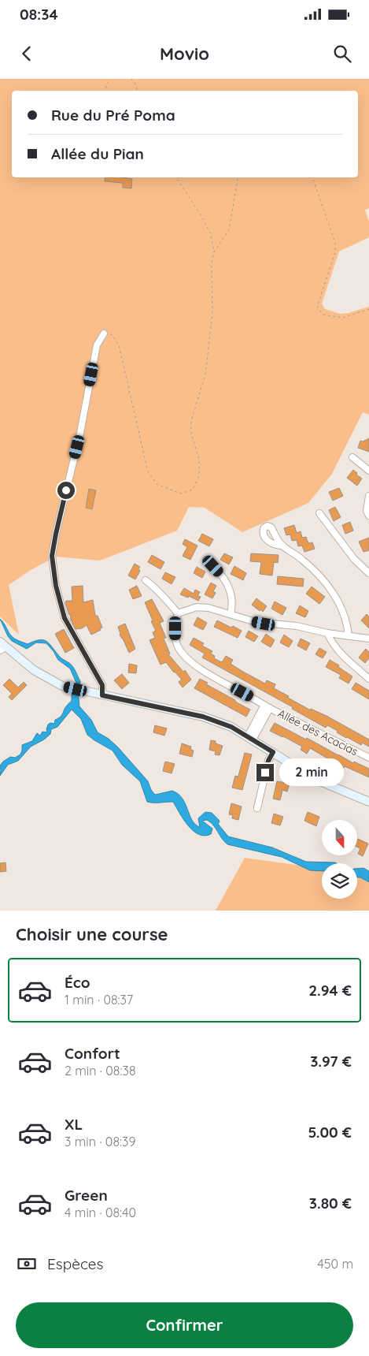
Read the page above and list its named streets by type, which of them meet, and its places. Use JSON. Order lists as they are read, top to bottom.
{
  "streets": {
    "street": ["Allée des Acacias"]
  },
  "north": "bottom",
  "page": {
    "status": "08:34",
    "header": "Movio",
    "banner": ["Rue du Pré Poma", "Allée du Pian"],
    "bubble": "2 min",
    "heading": "Choisir une course",
    "list": [
      {
        "name": "Éco",
        "note": "1 min · 08:37",
        "value": "2.94 €"
      },
      {
        "name": "Confort",
        "note": "2 min · 08:38",
        "value": "3.97 €"
      },
      {
        "name": "XL",
        "note": "3 min · 08:39",
        "value": "5.00 €"
      },
      {
        "name": "Green",
        "note": "4 min · 08:40",
        "value": "3.80 €"
      }
    ],
    "pay": ["Espèces", "450 m"],
    "buttons": "Confirmer"
  }
}
